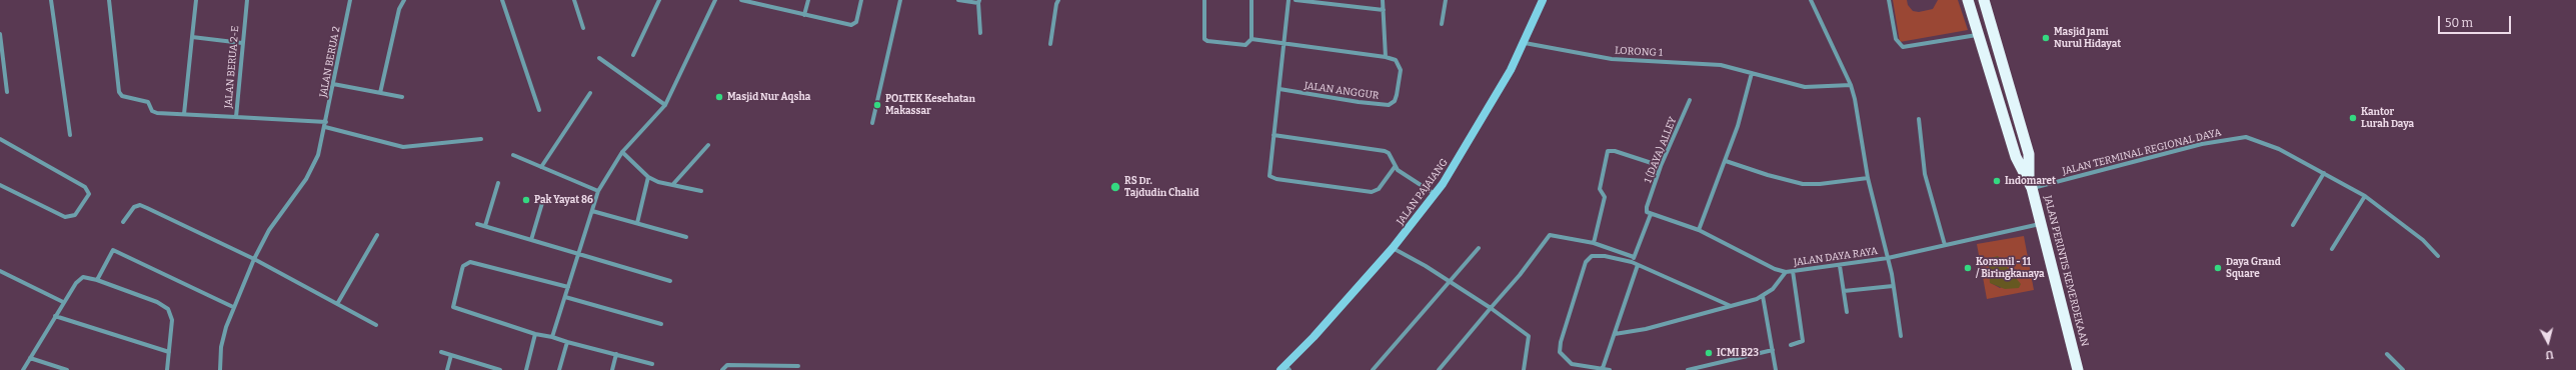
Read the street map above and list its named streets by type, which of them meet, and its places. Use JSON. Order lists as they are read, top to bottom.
{
  "streets": {
    "highway": ["JALAN PERINTIS KEMERDEKAAN"],
    "main road": ["JALAN PAJAIANG"],
    "street": [
      "LORONG 1",
      "JALAN BERUA 2",
      "JALAN BERUA 2-E",
      "JALAN ANGGUR",
      "1 (DAYA) ALLEY",
      "JALAN TERMINAL REGIONAL DAYA",
      "JALAN DAYA RAYA"
    ]
  },
  "crossings": [
    ["LORONG 1", "JALAN PAJAIANG"],
    ["JALAN BERUA 2", "JALAN BERUA 2-E"],
    ["1 (DAYA) ALLEY", "JALAN DAYA RAYA"],
    ["JALAN TERMINAL REGIONAL DAYA", "JALAN PERINTIS KEMERDEKAAN"],
    ["JALAN DAYA RAYA", "JALAN PERINTIS KEMERDEKAAN"]
  ],
  "places": [
    "Masjid Jami Nurul Hidayat",
    "Masjid Nur Aqsha",
    "POLTEK Kesehatan Makassar",
    "Kantor Lurah Daya",
    "Indomaret",
    "RS Dr. Tajdudin Chalid",
    "Pak Yayat 86",
    "Koramil - 11 / Biringkanaya",
    "Daya Grand Square",
    "ICMI B23"
  ],
  "scale_bar": "50 m",
  "north": "bottom"
}
